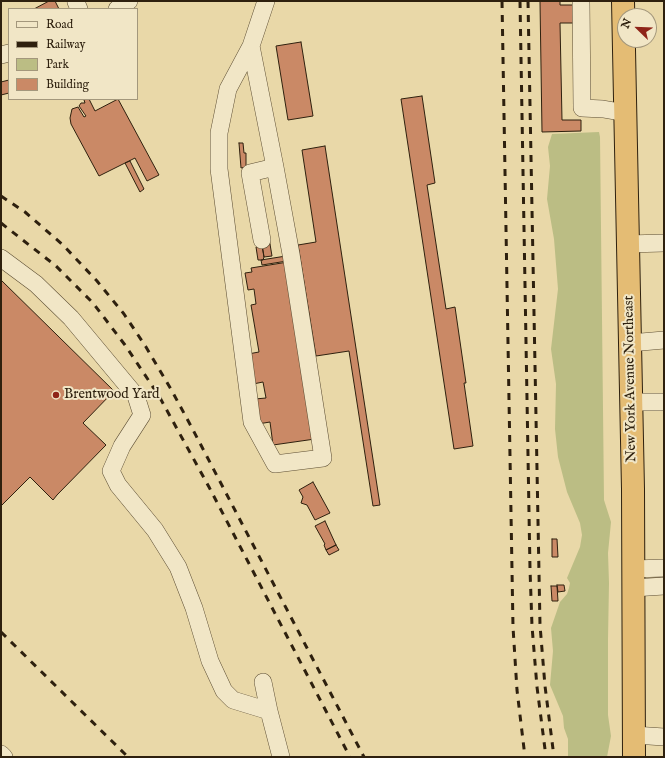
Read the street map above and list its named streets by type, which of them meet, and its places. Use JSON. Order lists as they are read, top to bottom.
{
  "streets": {
    "highway": ["New York Avenue Northeast"]
  },
  "places": ["Brentwood Yard"],
  "legend": [
    "Road",
    "Railway",
    "Park",
    "Building"
  ],
  "north": "top left"
}
